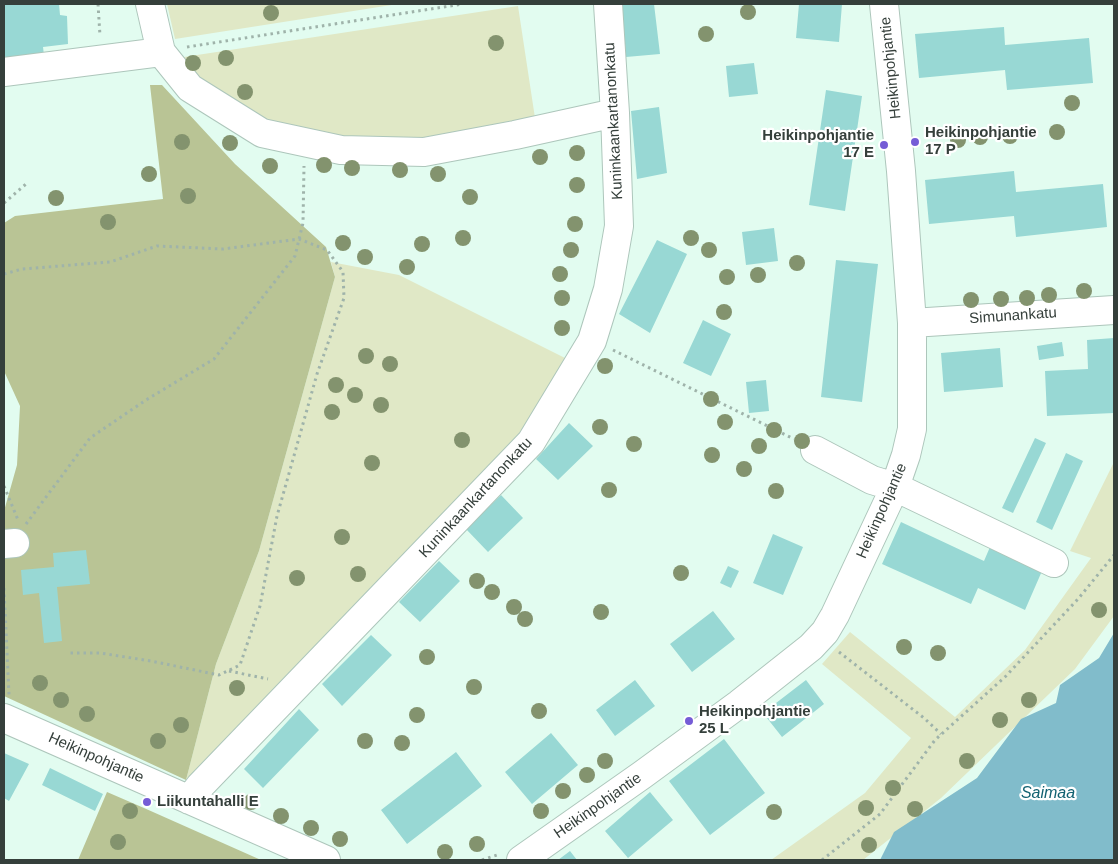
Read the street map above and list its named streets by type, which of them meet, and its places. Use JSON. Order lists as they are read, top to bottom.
{
  "streets": {
    "street": ["Heikinpohjantie", "Kuninkaankartanonkatu", "Simunankatu"]
  },
  "crossings": [
    ["Heikinpohjantie", "Kuninkaankartanonkatu"],
    ["Heikinpohjantie", "Simunankatu"]
  ],
  "water": ["Saimaa"],
  "places": [
    "Heikinpohjantie 17 P",
    "Heikinpohjantie 17 E",
    "Heikinpohjantie 25 L",
    "Liikuntahalli E"
  ]
}
